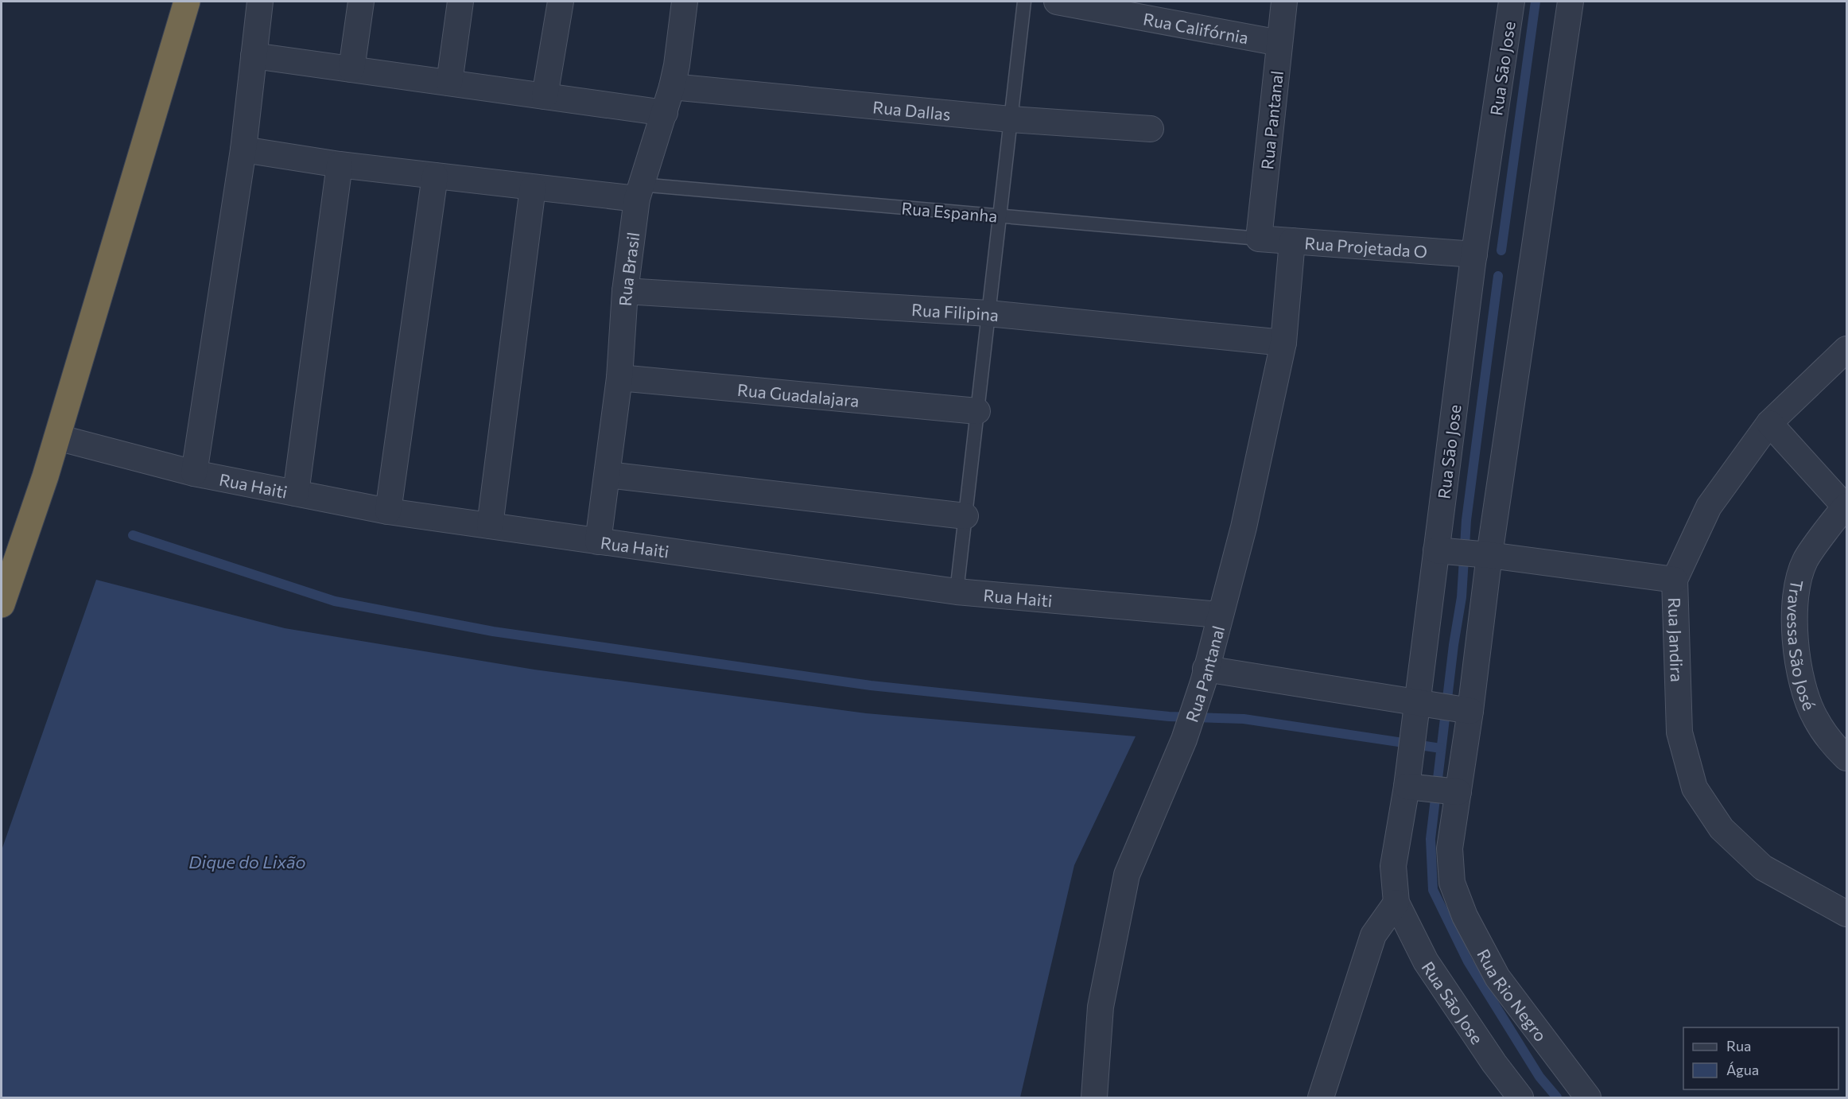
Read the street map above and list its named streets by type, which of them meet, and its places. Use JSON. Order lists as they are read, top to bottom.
{
  "streets": {
    "street": [
      "Rua Califórnia",
      "Rua Sāo Jose",
      "Rua Dallas",
      "Rua Pantanal",
      "Rua Projetada O",
      "Rua Brasil",
      "Rua Filipina",
      "Rua Guadalajara",
      "Rua Haiti",
      "Rua Jandira",
      "Travessa São José",
      "Rua Rio Negro"
    ],
    "lane": ["Rua Espanha"]
  },
  "crossings": [
    ["Rua Califórnia", "Rua Pantanal"],
    ["Rua Sāo Jose", "Rua Projetada O"],
    ["Rua Sāo Jose", "Rua Rio Negro"],
    ["Rua Dallas", "Rua Brasil"],
    ["Rua Pantanal", "Rua Espanha"],
    ["Rua Pantanal", "Rua Projetada O"],
    ["Rua Pantanal", "Rua Filipina"],
    ["Rua Pantanal", "Rua Haiti"],
    ["Rua Espanha", "Rua Projetada O"],
    ["Rua Espanha", "Rua Brasil"],
    ["Rua Brasil", "Rua Filipina"],
    ["Rua Brasil", "Rua Guadalajara"],
    ["Rua Brasil", "Rua Haiti"]
  ],
  "water": ["Dique do Lixão"],
  "legend": ["Rua", "Água"]
}
